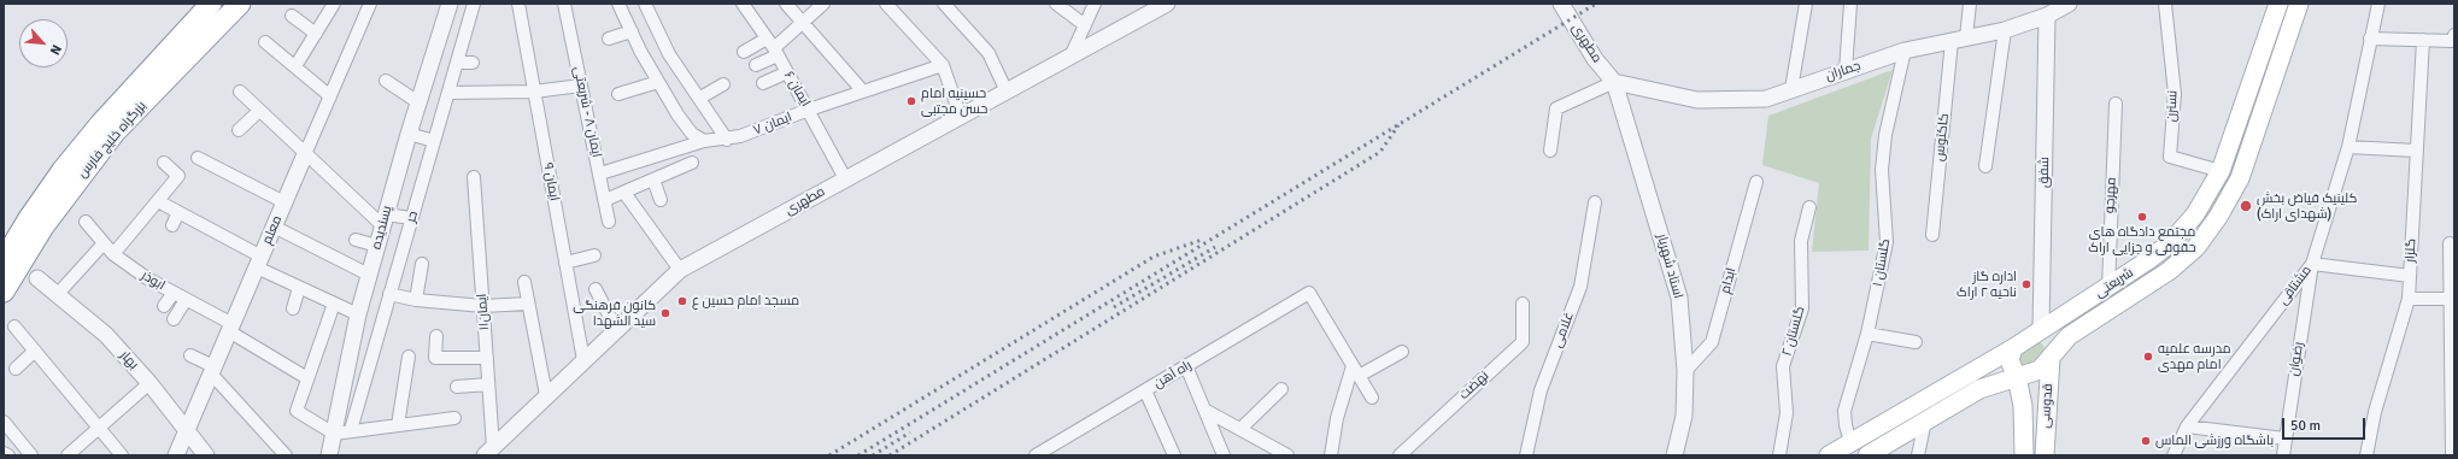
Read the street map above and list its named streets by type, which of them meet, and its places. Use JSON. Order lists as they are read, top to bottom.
{
  "streets": {
    "highway": ["بزرگراه خلیج فارس"],
    "main road": ["شریعتی", "قدوسی"],
    "street": [
      "مطهری",
      "جماران",
      "ایمان ۶",
      "نسترن",
      "ایمان ۸ - شریعتی",
      "ایمان ۷",
      "کاکتوس",
      "شفق",
      "ایمان ۹",
      "مهرجو",
      "حر",
      "پسندیده",
      "معلم",
      "گلزار",
      "گلستان ۱",
      "استاد شهریار",
      "ابوذر",
      "ابدام",
      "مشتاقی",
      "ایمان۱۱",
      "غلامی",
      "گلستان ۲",
      "رضوان",
      "بهار",
      "راه آهن",
      "نهضت"
    ]
  },
  "crossings": [
    ["مطهری", "جماران"],
    ["مطهری", "ایمان ۶"],
    ["مطهری", "ایمان ۹"],
    ["مطهری", "استاد شهریار"],
    ["مطهری", "ایمان۱۱"],
    ["جماران", "کاکتوس"],
    ["جماران", "شفق"],
    ["جماران", "گلستان ۱"],
    ["جماران", "استاد شهریار"],
    ["ایمان ۶", "ایمان ۷"],
    ["نسترن", "شریعتی"],
    ["ایمان ۸ - شریعتی", "ایمان ۷"],
    ["شفق", "شریعتی"],
    ["مهرجو", "شریعتی"],
    ["معلم", "ابوذر"],
    ["معلم", "بهار"],
    ["گلستان ۱", "شریعتی"],
    ["استاد شهریار", "ابدام"],
    ["شریعتی", "قدوسی"],
    ["مشتاقی", "رضوان"]
  ],
  "places": [
    "حسینیه امام حسن مجتبی",
    "کلینیک فیاض بخش (شهدای اراک)",
    "مجتمع دادگاه های حقوقی و جزایی اراک",
    "اداره گاز ناحیه ۲ اراک",
    "مسجد امام حسین ع",
    "کانون فرهنگی سید الشهدا",
    "مدرسه علمیه امام مهدی",
    "باشگاه ورزشی الماس"
  ],
  "scale_bar": "50 m",
  "north": "bottom right"
}
